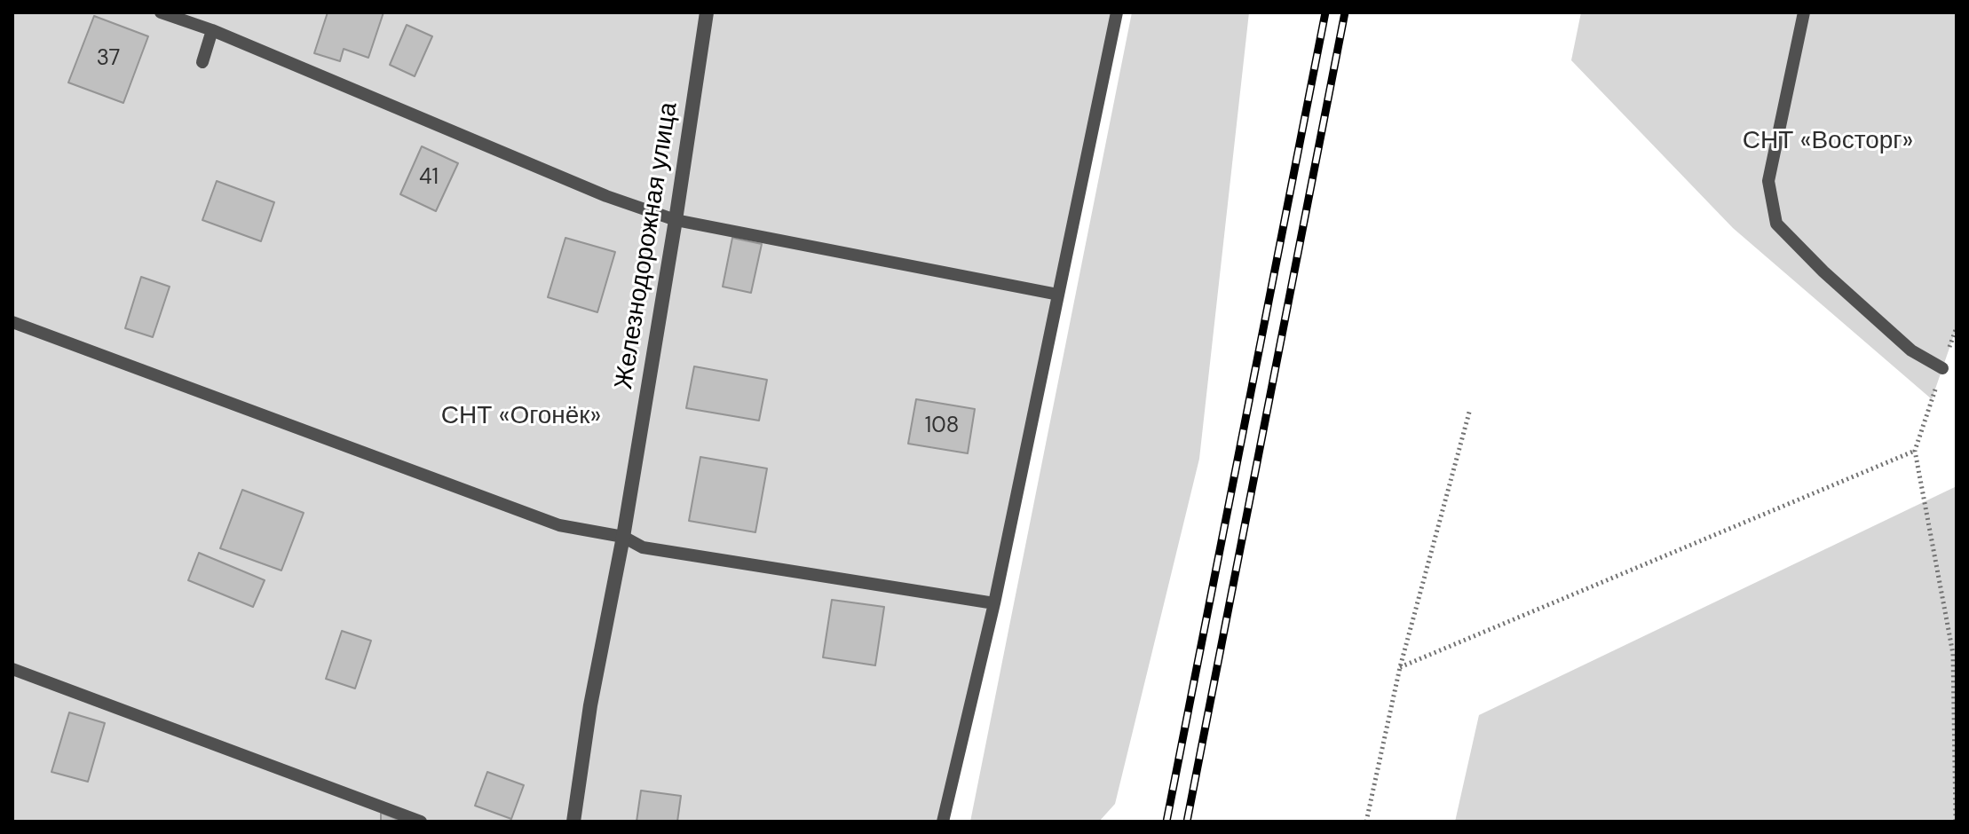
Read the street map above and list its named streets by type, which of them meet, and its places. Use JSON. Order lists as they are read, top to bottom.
{
  "streets": {
    "street": ["Железнодорожная улица"]
  },
  "parks": ["СНТ «Восторг»", "СНТ «Огонёк»"],
  "house_numbers": ["37", "41", "108"]
}
